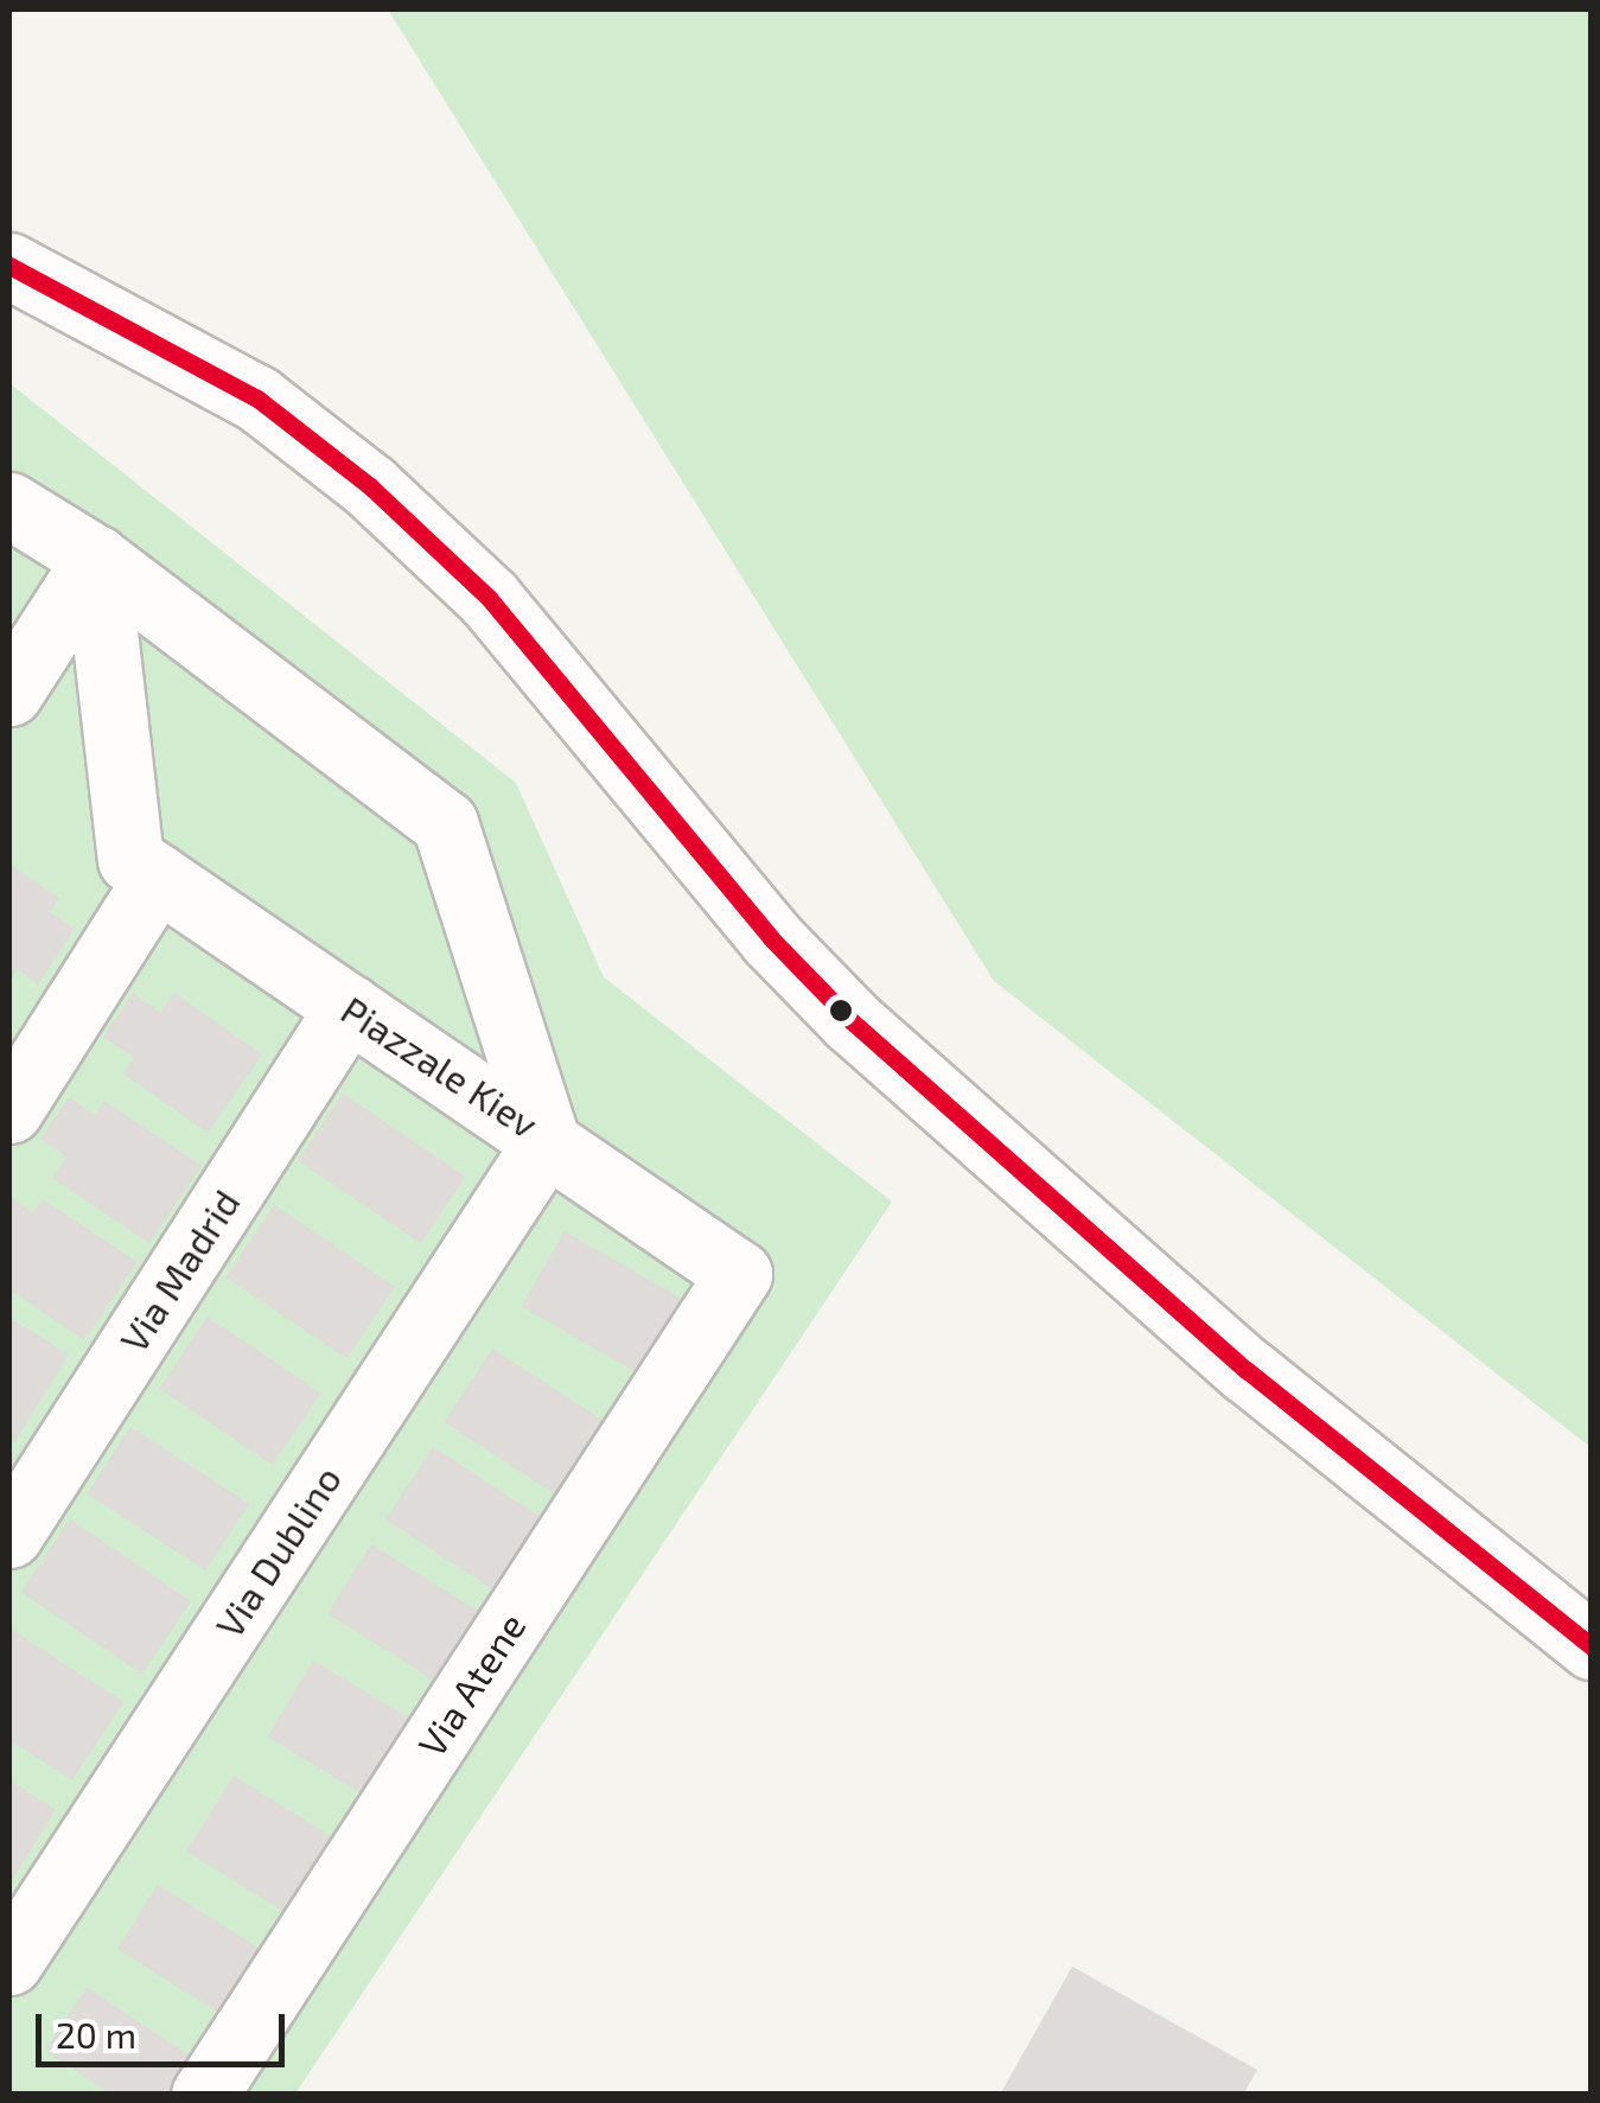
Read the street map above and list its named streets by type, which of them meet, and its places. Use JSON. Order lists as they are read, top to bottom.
{
  "streets": {
    "street": [
      "Piazzale Kiev",
      "Via Madrid",
      "Via Dublino",
      "Via Atene"
    ]
  },
  "crossings": [
    ["Piazzale Kiev", "Via Madrid"],
    ["Piazzale Kiev", "Via Dublino"],
    ["Piazzale Kiev", "Via Atene"],
    ["Via Dublino", "Via Atene"]
  ],
  "scale_bar": "20 m"
}
